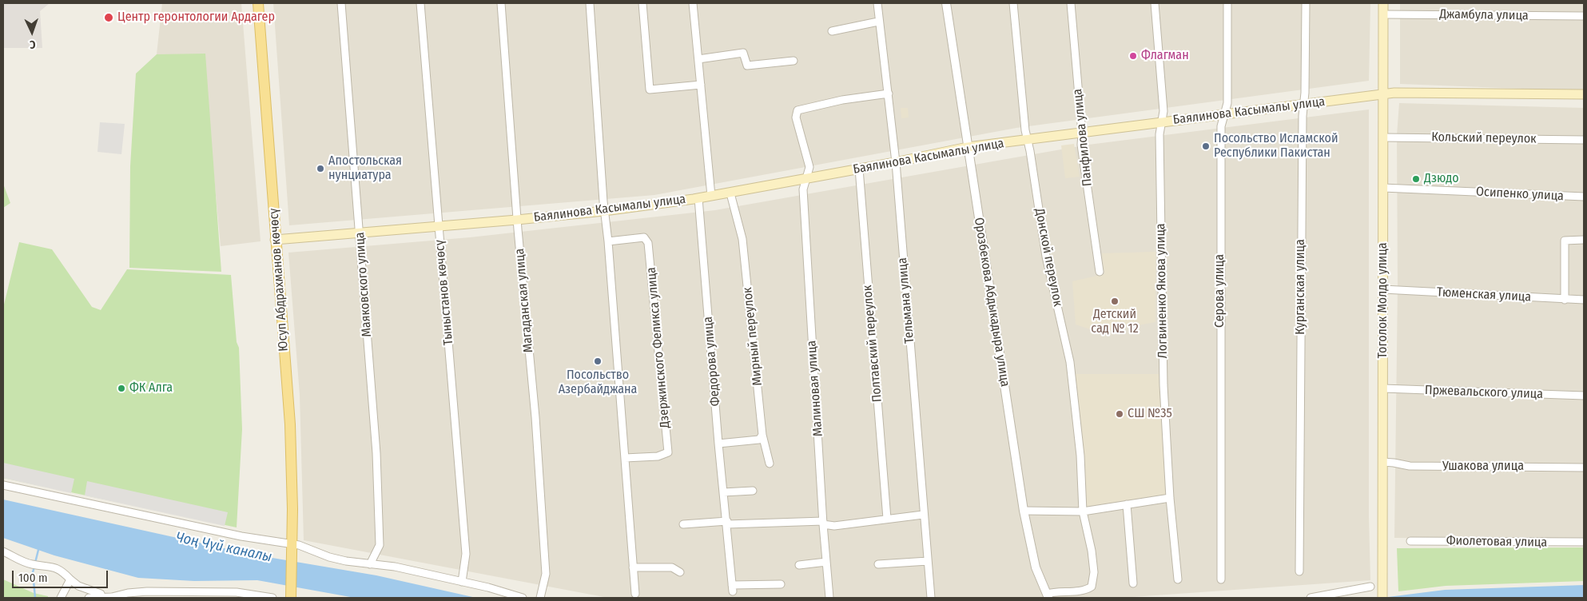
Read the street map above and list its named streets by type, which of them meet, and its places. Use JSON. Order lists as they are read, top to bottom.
{
  "streets": {
    "main road": ["Баялинова Касымалы улица", "Юсуп Абдрахманов көчөсү", "Тоголок Молдо улица"],
    "street": [
      "Джамбула улица",
      "Панфилова улица",
      "Кольский переулок",
      "Осипенко улица",
      "Донской переулок",
      "Маяковского улица",
      "Курганская улица",
      "Логвиненко Якова улица",
      "Серова улица",
      "Тыныстанов көчөсү",
      "Тюменская улица",
      "Магаданская улица",
      "Тельмана улица",
      "Орозбекова Абдыкадыра улица",
      "Мирный переулок",
      "Полтавский переулок",
      "Дзержинского Феликса улица",
      "Федорова улица",
      "Малиновая улица",
      "Пржевальского улица",
      "Ушакова улица",
      "Фиолетовая улица"
    ]
  },
  "crossings": [
    ["Джамбула улица", "Тоголок Молдо улица"],
    ["Баялинова Касымалы улица", "Панфилова улица"],
    ["Баялинова Касымалы улица", "Донской переулок"],
    ["Баялинова Касымалы улица", "Юсуп Абдрахманов көчөсү"],
    ["Баялинова Касымалы улица", "Маяковского улица"],
    ["Баялинова Касымалы улица", "Курганская улица"],
    ["Баялинова Касымалы улица", "Логвиненко Якова улица"],
    ["Баялинова Касымалы улица", "Серова улица"],
    ["Баялинова Касымалы улица", "Тыныстанов көчөсү"],
    ["Баялинова Касымалы улица", "Магаданская улица"],
    ["Баялинова Касымалы улица", "Тельмана улица"],
    ["Баялинова Касымалы улица", "Тоголок Молдо улица"],
    ["Баялинова Касымалы улица", "Орозбекова Абдыкадыра улица"],
    ["Баялинова Касымалы улица", "Мирный переулок"],
    ["Баялинова Касымалы улица", "Полтавский переулок"],
    ["Баялинова Касымалы улица", "Федорова улица"],
    ["Баялинова Касымалы улица", "Малиновая улица"],
    ["Кольский переулок", "Тоголок Молдо улица"],
    ["Осипенко улица", "Тоголок Молдо улица"],
    ["Донской переулок", "Орозбекова Абдыкадыра улица"],
    ["Тюменская улица", "Тоголок Молдо улица"],
    ["Тельмана улица", "Малиновая улица"],
    ["Тоголок Молдо улица", "Пржевальского улица"],
    ["Тоголок Молдо улица", "Ушакова улица"]
  ],
  "water": ["Чоң Чүй каналы"],
  "places": [
    "Центр геронтологии Ардагер",
    "Флагман",
    "Посольство Исламской Республики Пакистан",
    "Апостольская нунциатура",
    "Дзюдо",
    "Детский сад № 12",
    "Посольство Азербайджана",
    "ФК Алга",
    "СШ №35"
  ],
  "scale_bar": "100 m",
  "north": "bottom"
}
